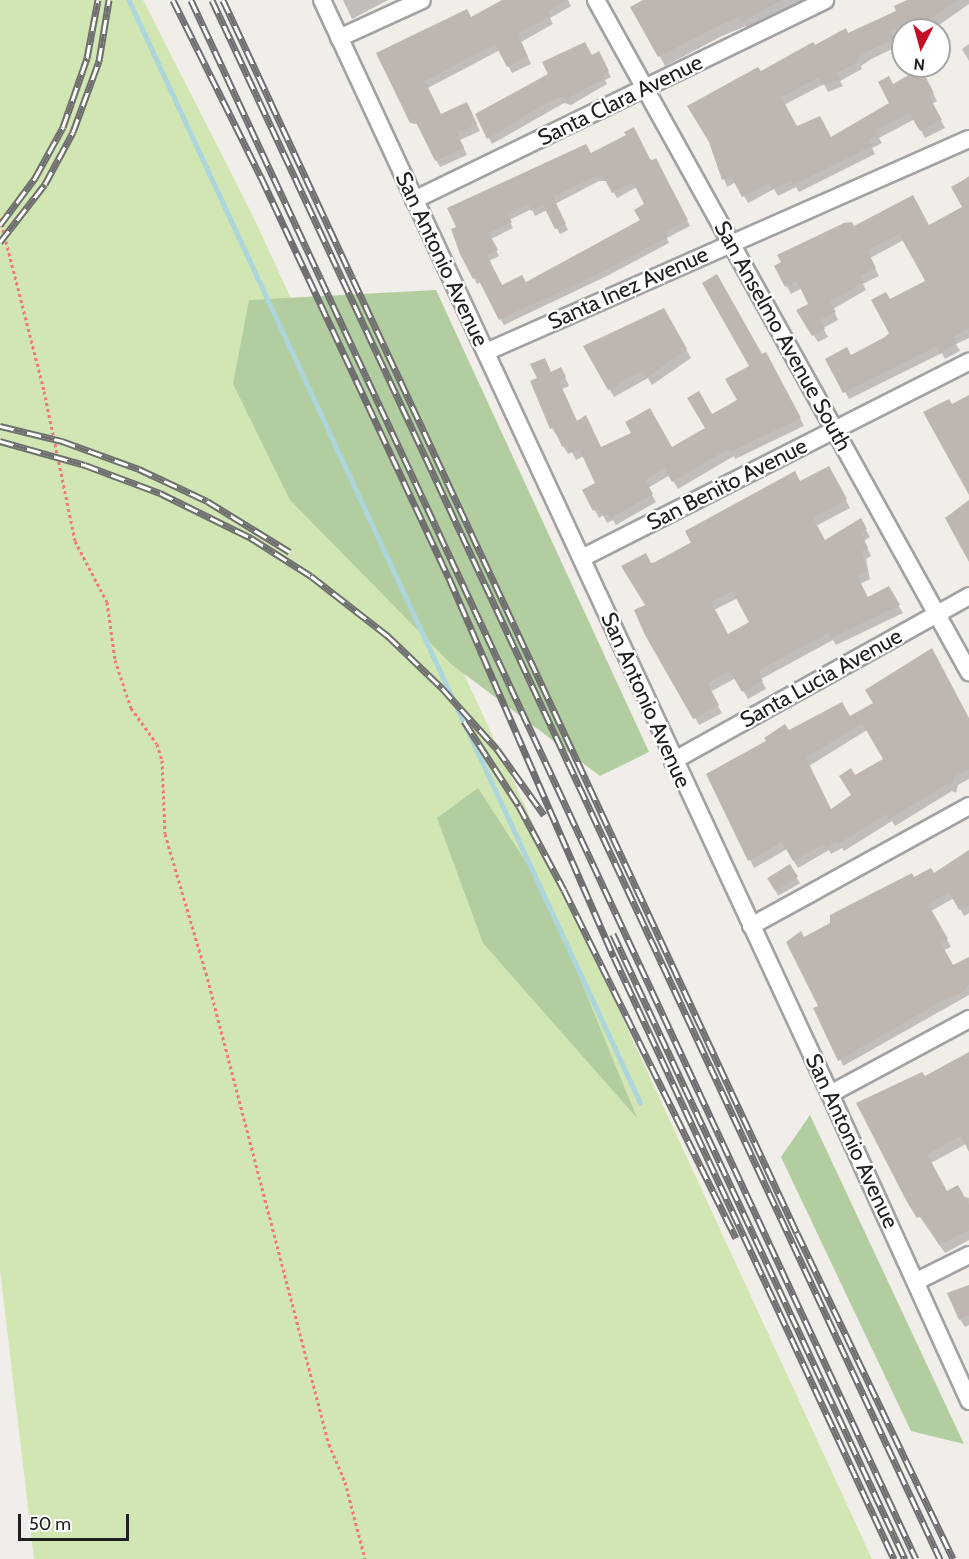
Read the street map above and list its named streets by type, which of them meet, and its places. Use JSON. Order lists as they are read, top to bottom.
{
  "streets": {
    "street": [
      "Santa Clara Avenue",
      "San Antonio Avenue",
      "Santa Inez Avenue",
      "San Anselmo Avenue South",
      "San Benito Avenue",
      "Santa Lucia Avenue"
    ]
  },
  "crossings": [
    ["Santa Clara Avenue", "San Antonio Avenue"],
    ["Santa Clara Avenue", "San Anselmo Avenue South"],
    ["San Antonio Avenue", "Santa Inez Avenue"],
    ["San Antonio Avenue", "San Benito Avenue"],
    ["San Antonio Avenue", "Santa Lucia Avenue"],
    ["Santa Inez Avenue", "San Anselmo Avenue South"],
    ["San Anselmo Avenue South", "San Benito Avenue"],
    ["San Anselmo Avenue South", "Santa Lucia Avenue"]
  ],
  "scale_bar": "50 m",
  "north": "bottom"
}
